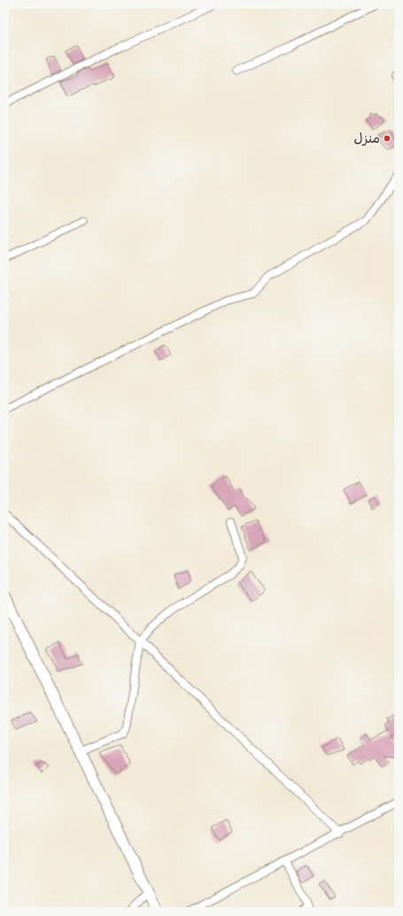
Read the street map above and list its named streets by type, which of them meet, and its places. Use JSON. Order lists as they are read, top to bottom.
{
  "places": ["منزل"]
}
